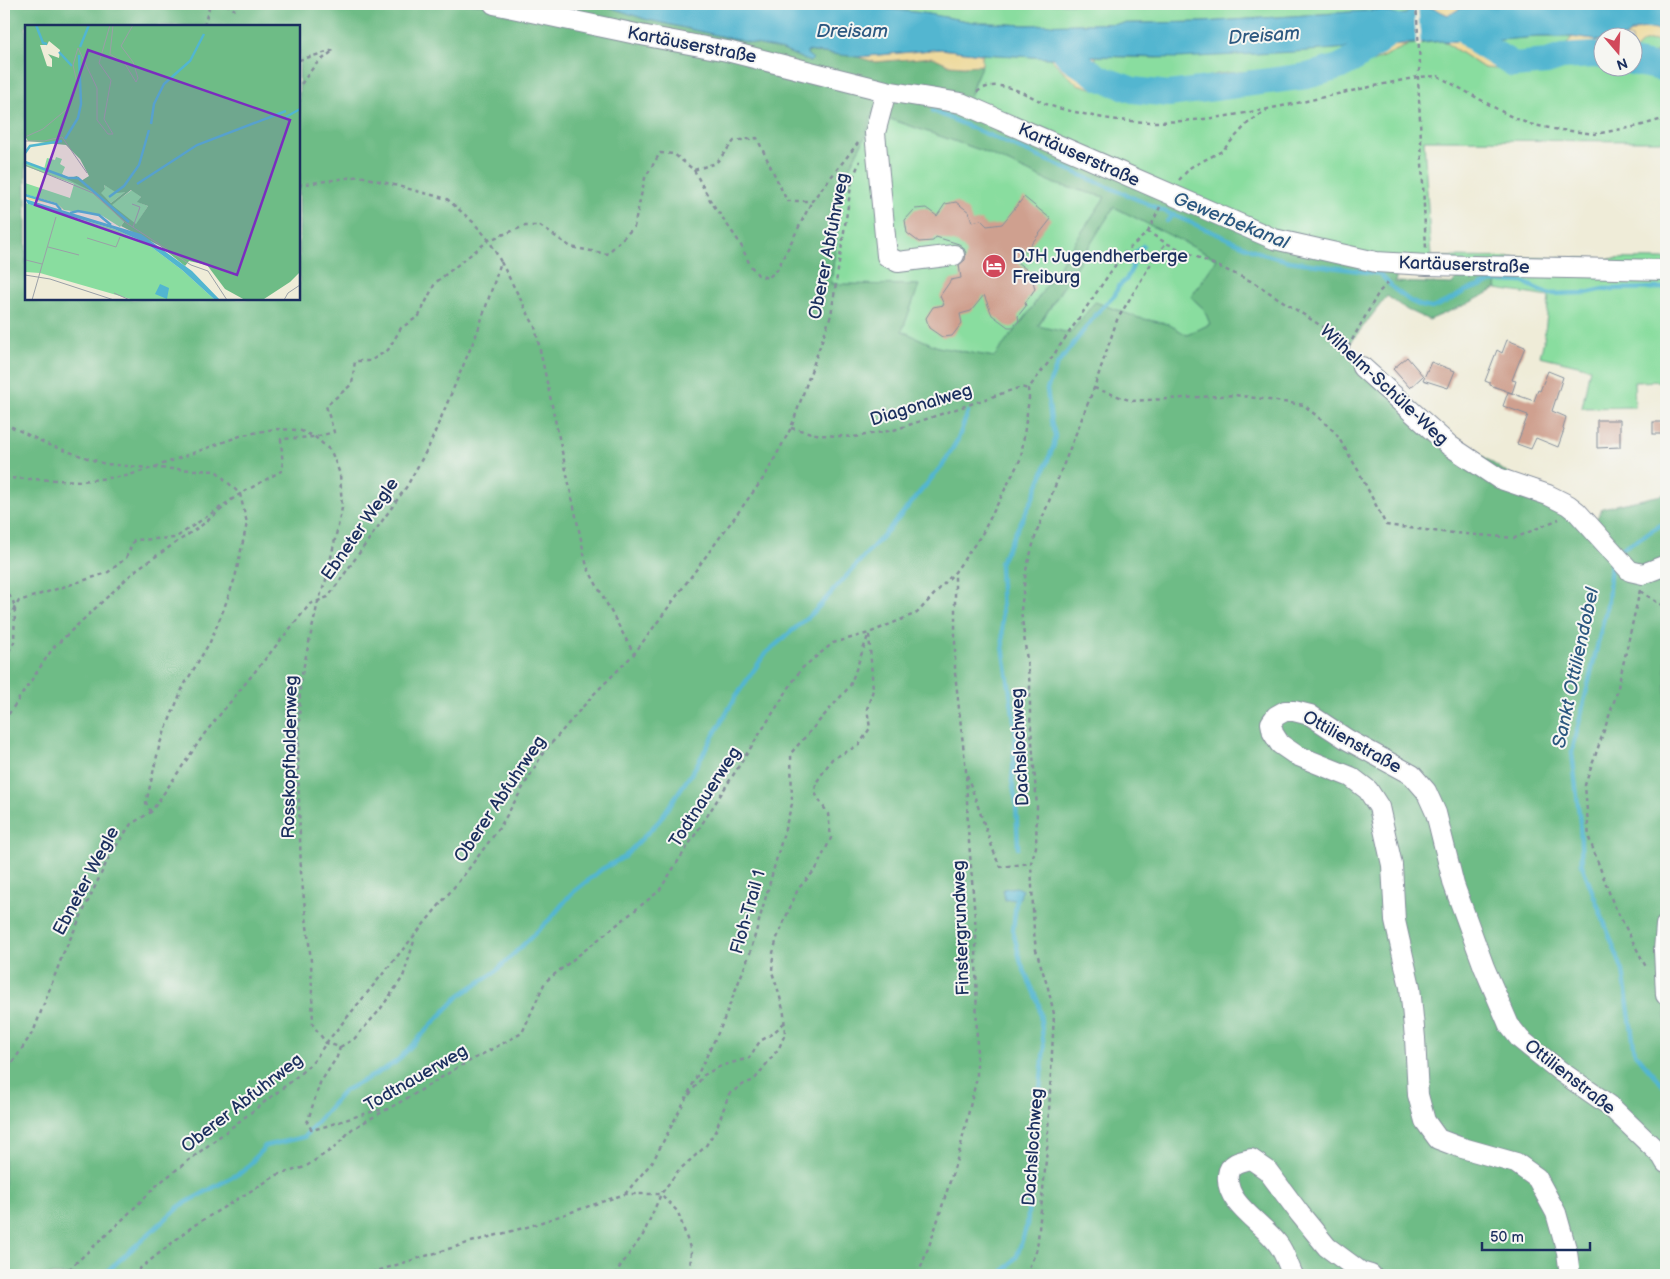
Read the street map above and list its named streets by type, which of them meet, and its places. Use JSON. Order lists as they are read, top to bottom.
{
  "streets": {
    "street": ["Kartäuserstraße", "Wilhelm-Schüle-Weg", "Ottilienstraße"],
    "path": [
      "Oberer Abfuhrweg",
      "Diagonalweg",
      "Ebneter Wegle",
      "Dachslochweg",
      "Rosskopfhaldenweg",
      "Todtnauerweg",
      "Floh-Trail 1",
      "Finstergrundweg"
    ]
  },
  "crossings": [
    ["Oberer Abfuhrweg", "Diagonalweg"],
    ["Oberer Abfuhrweg", "Rosskopfhaldenweg"],
    ["Wilhelm-Schüle-Weg", "Dachslochweg"],
    ["Diagonalweg", "Todtnauerweg"],
    ["Ebneter Wegle", "Rosskopfhaldenweg"],
    ["Todtnauerweg", "Floh-Trail 1"],
    ["Todtnauerweg", "Finstergrundweg"]
  ],
  "water": ["Dreisam", "Gewerbekanal", "Sankt Ottiliendobel"],
  "places": {
    "hotel": ["DJH Jugendherberge Freiburg"]
  },
  "scale_bar": "50 m",
  "north": "bottom"
}
